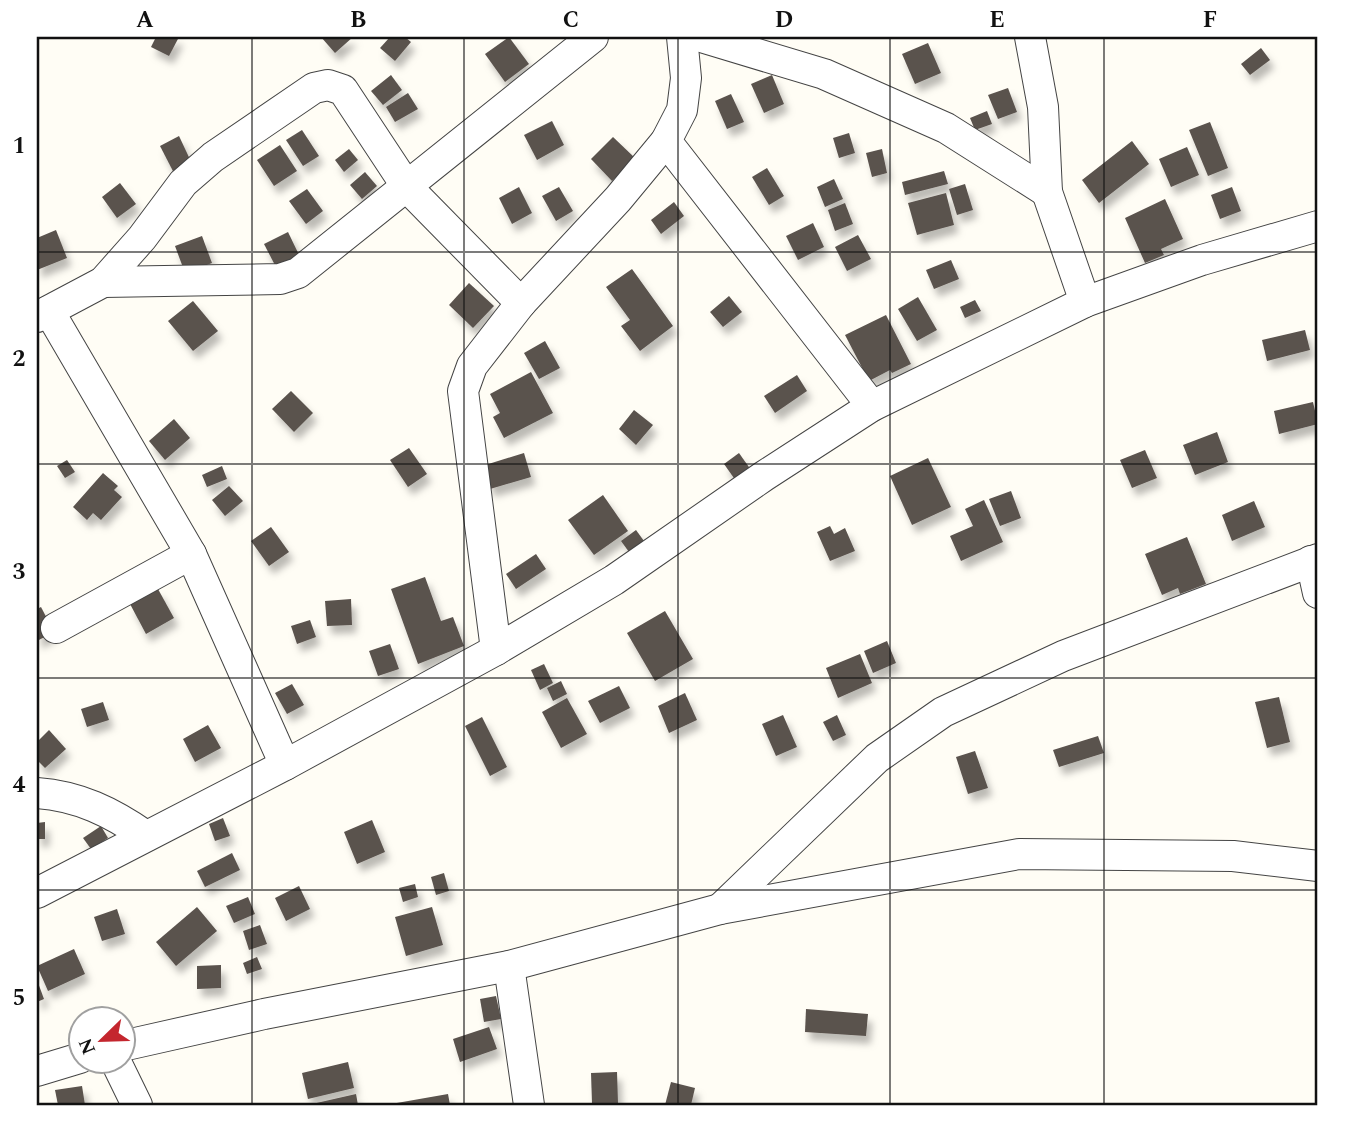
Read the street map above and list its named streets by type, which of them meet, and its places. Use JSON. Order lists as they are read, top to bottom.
{
  "north": "bottom left",
  "grid": {
    "columns": [
      "A",
      "B",
      "C",
      "D",
      "E",
      "F"
    ],
    "rows": [
      "1",
      "2",
      "3",
      "4",
      "5"
    ]
  }
}
